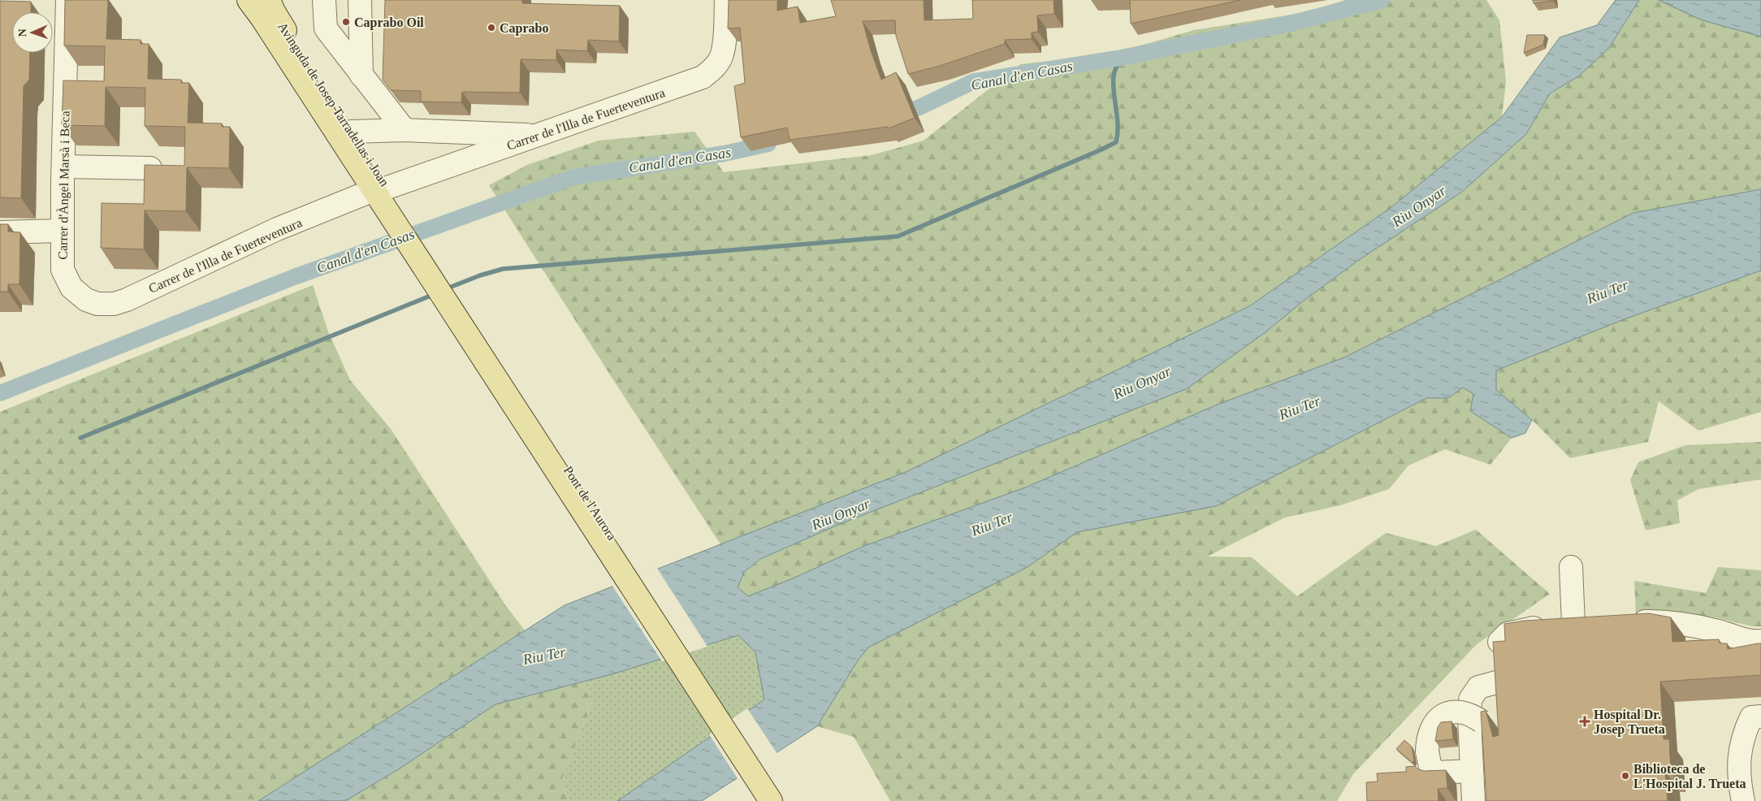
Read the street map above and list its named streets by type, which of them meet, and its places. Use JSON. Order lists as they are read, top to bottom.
{
  "streets": {
    "main road": ["Avinguda de Josep Tarradellas i Joan", "Pont de l'Aurora"],
    "street": ["Carrer de l'Illa de Fuerteventura", "Carrer d'Àngel Marsà i Beca"]
  },
  "crossings": [
    ["Avinguda de Josep Tarradellas i Joan", "Carrer de l'Illa de Fuerteventura"],
    ["Avinguda de Josep Tarradellas i Joan", "Pont de l'Aurora"],
    ["Carrer de l'Illa de Fuerteventura", "Carrer d'Àngel Marsà i Beca"],
    ["Carrer de l'Illa de Fuerteventura", "Pont de l'Aurora"]
  ],
  "water": ["Canal d'en Casas", "Riu Onyar", "Riu Ter"],
  "places": {
    "other": ["Caprabo Oil", "Caprabo", "Biblioteca de L'Hospital J. Trueta"],
    "health": ["Hospital Dr. Josep Trueta"]
  },
  "north": "left"
}
